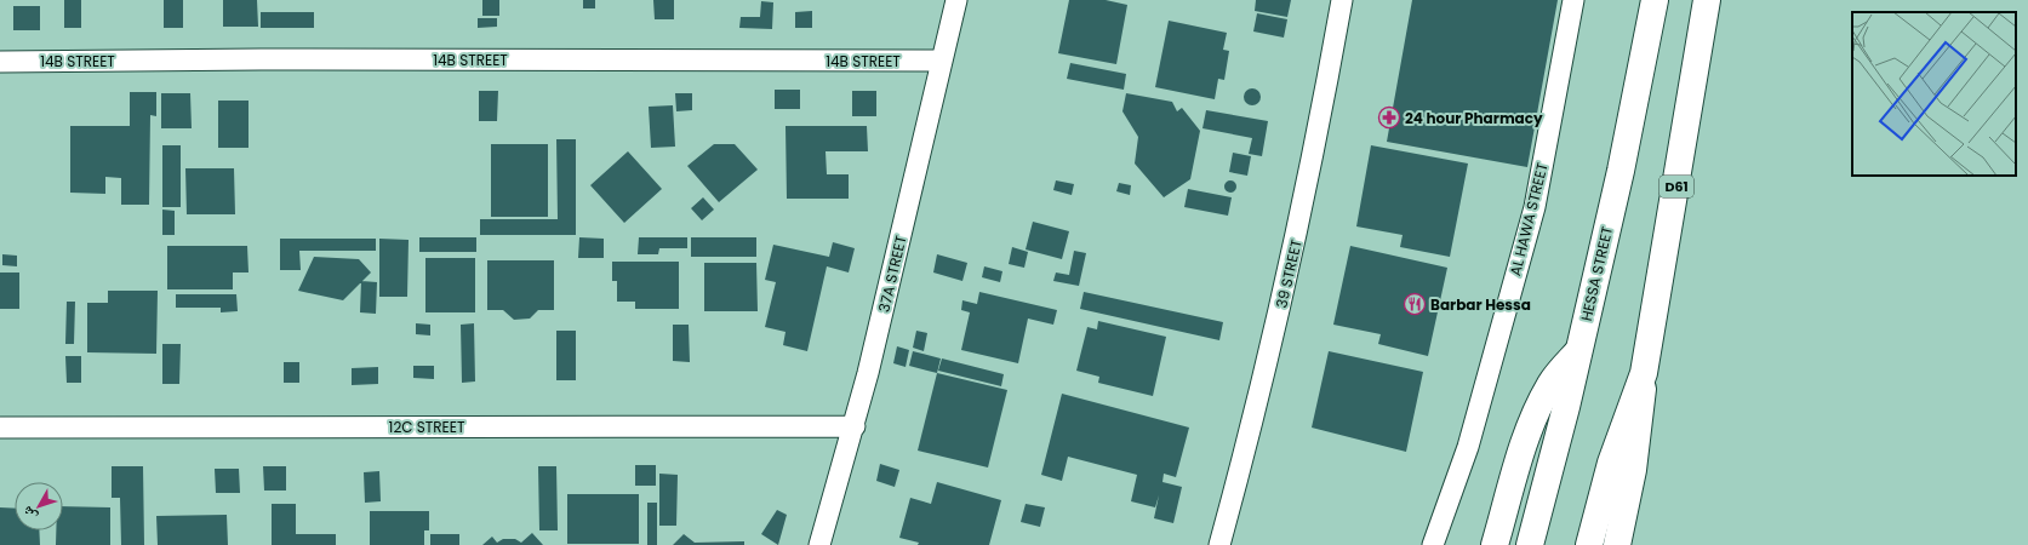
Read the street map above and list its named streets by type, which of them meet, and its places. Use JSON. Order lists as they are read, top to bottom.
{
  "streets": {
    "main road": ["D61", "HESSA STREET"],
    "street": [
      "14B STREET",
      "AL HAWA STREET",
      "37A STREET",
      "39 STREET",
      "12C STREET"
    ]
  },
  "crossings": [
    ["14B STREET", "37A STREET"],
    ["37A STREET", "12C STREET"]
  ],
  "places": {
    "pharmacy": ["24 hour Pharmacy"],
    "restaurant": ["Barbar Hessa"]
  },
  "north": "bottom left"
}
